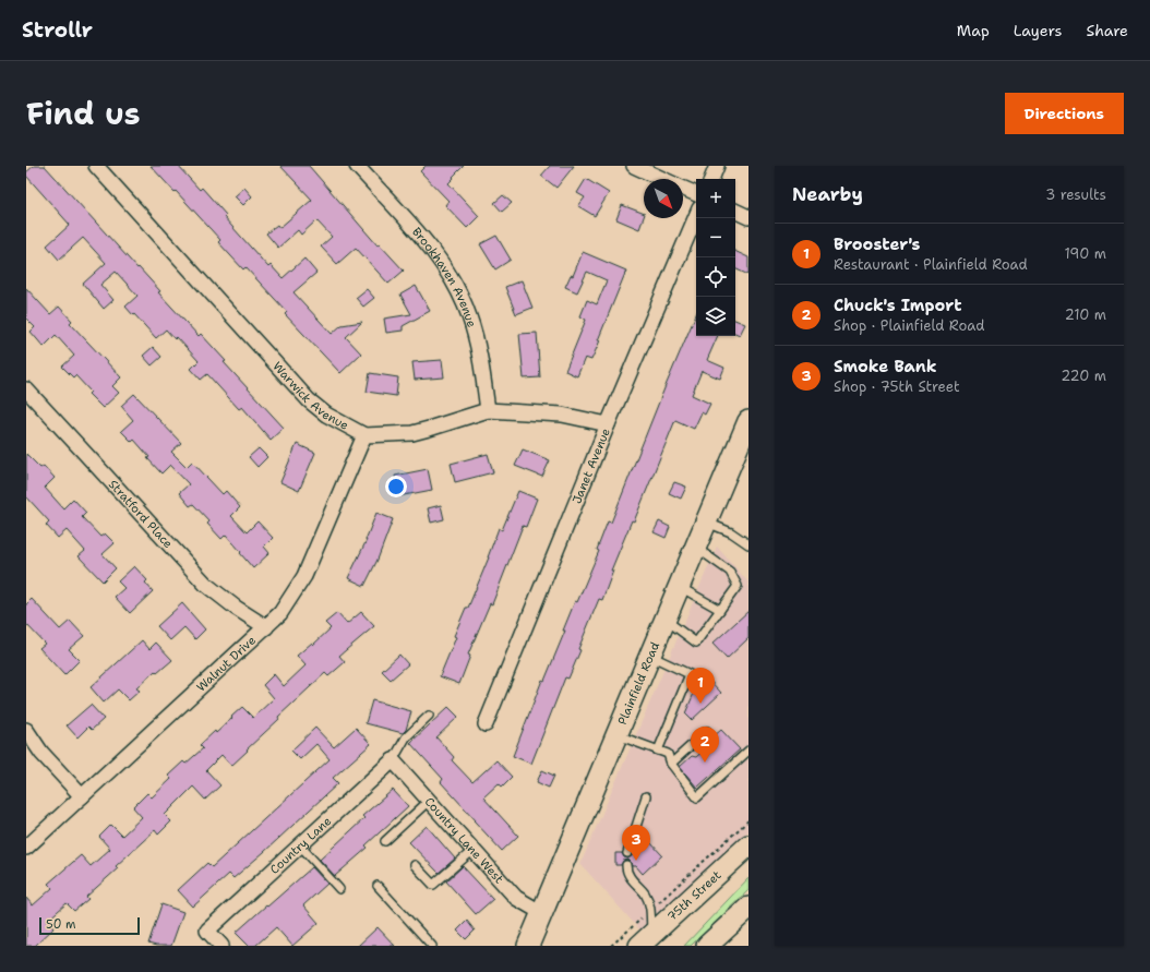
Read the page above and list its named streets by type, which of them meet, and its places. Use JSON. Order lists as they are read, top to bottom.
{
  "streets": {
    "main road": ["Plainfield Road", "75th Street"],
    "street": [
      "Brookhaven Avenue",
      "Warwick Avenue",
      "Janet Avenue",
      "Stratford Place",
      "Walnut Drive",
      "Country Lane West",
      "Country Lane"
    ]
  },
  "crossings": [
    ["Warwick Avenue", "Walnut Drive"],
    ["Stratford Place", "Walnut Drive"],
    ["Plainfield Road", "Country Lane West"],
    ["Country Lane West", "Country Lane"]
  ],
  "scale_bar": "50 m",
  "north": "bottom right",
  "page": {
    "header": "Strollr",
    "nav": ["Map", "Layers", "Share"],
    "title": "Find us",
    "buttons": "Directions",
    "heading": ["Nearby", "3 results"],
    "map_buttons": ["+", "−"],
    "list": [
      {
        "mark": "1",
        "name": "Brooster's",
        "note": "Restaurant · Plainfield Road",
        "value": "190 m"
      },
      {
        "mark": "2",
        "name": "Chuck's Import",
        "note": "Shop · Plainfield Road",
        "value": "210 m"
      },
      {
        "mark": "3",
        "name": "Smoke Bank",
        "note": "Shop · 75th Street",
        "value": "220 m"
      }
    ],
    "pins": ["1", "2", "3"],
    "scale": "50 m"
  }
}
